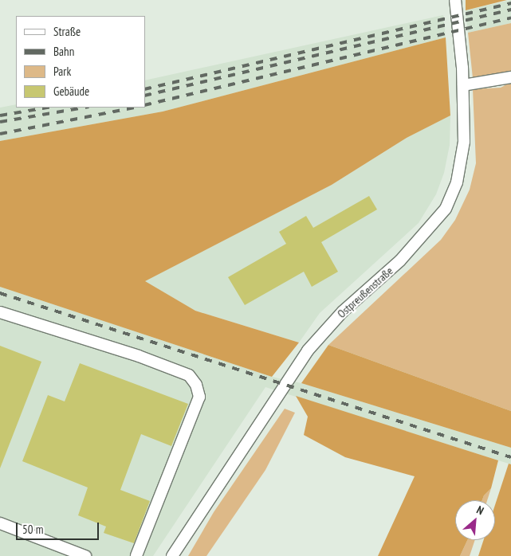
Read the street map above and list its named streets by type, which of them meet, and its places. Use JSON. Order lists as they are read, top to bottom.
{
  "streets": {
    "street": ["Ostpreußenstraße"]
  },
  "legend": [
    "Straße",
    "Bahn",
    "Park",
    "Gebäude"
  ],
  "scale_bar": "50 m",
  "north": "top right"
}
